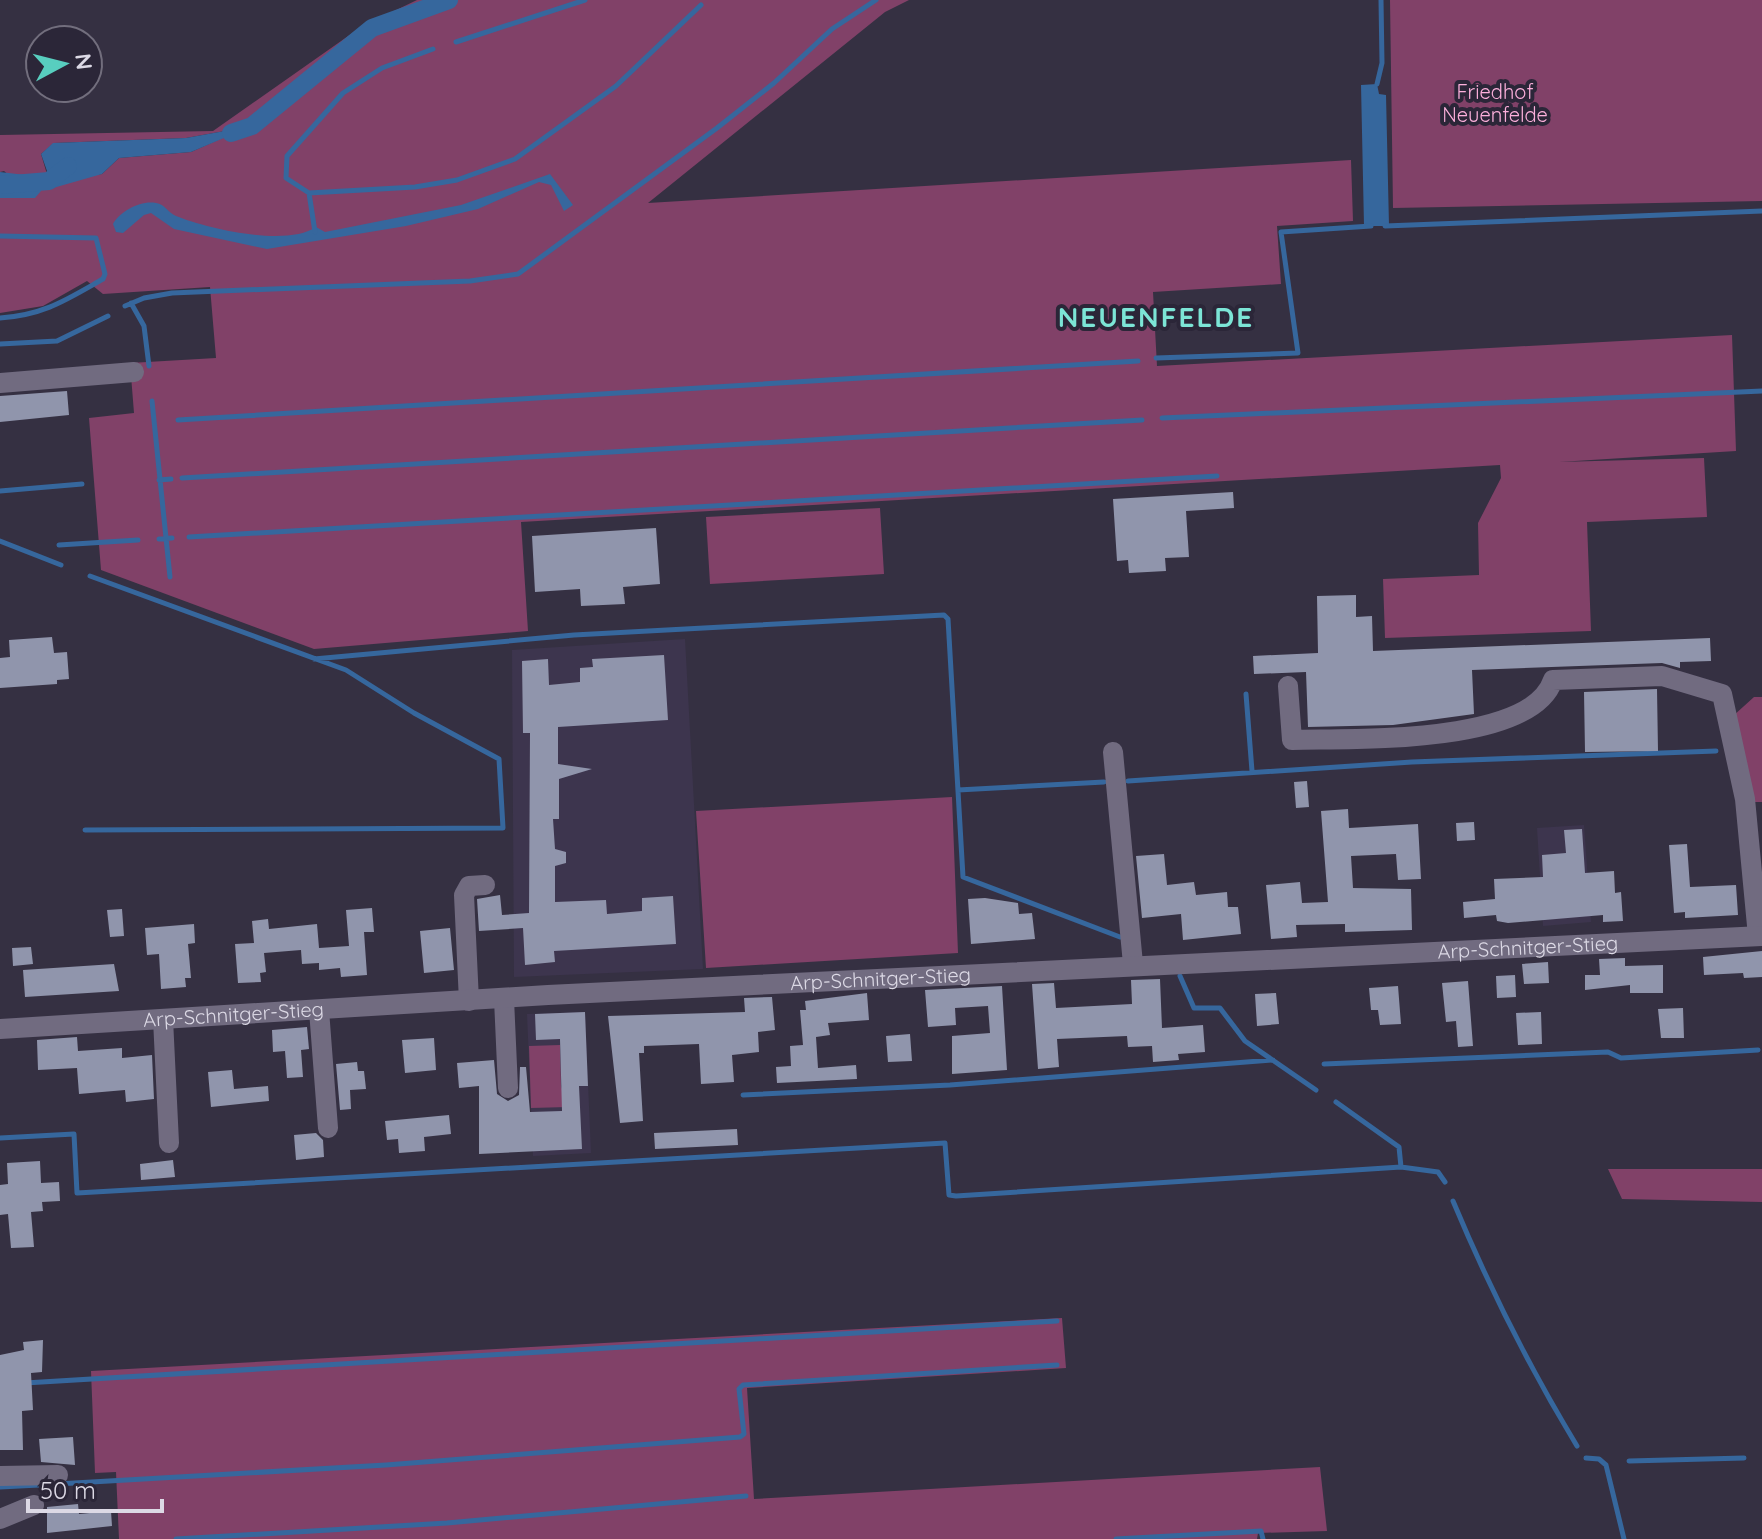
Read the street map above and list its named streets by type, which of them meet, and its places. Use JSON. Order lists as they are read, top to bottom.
{
  "streets": {
    "street": ["Arp-Schnitger-Stieg"]
  },
  "districts": ["NEUENFELDE"],
  "parks": ["Friedhof Neuenfelde"],
  "scale_bar": "50 m",
  "north": "right"
}
